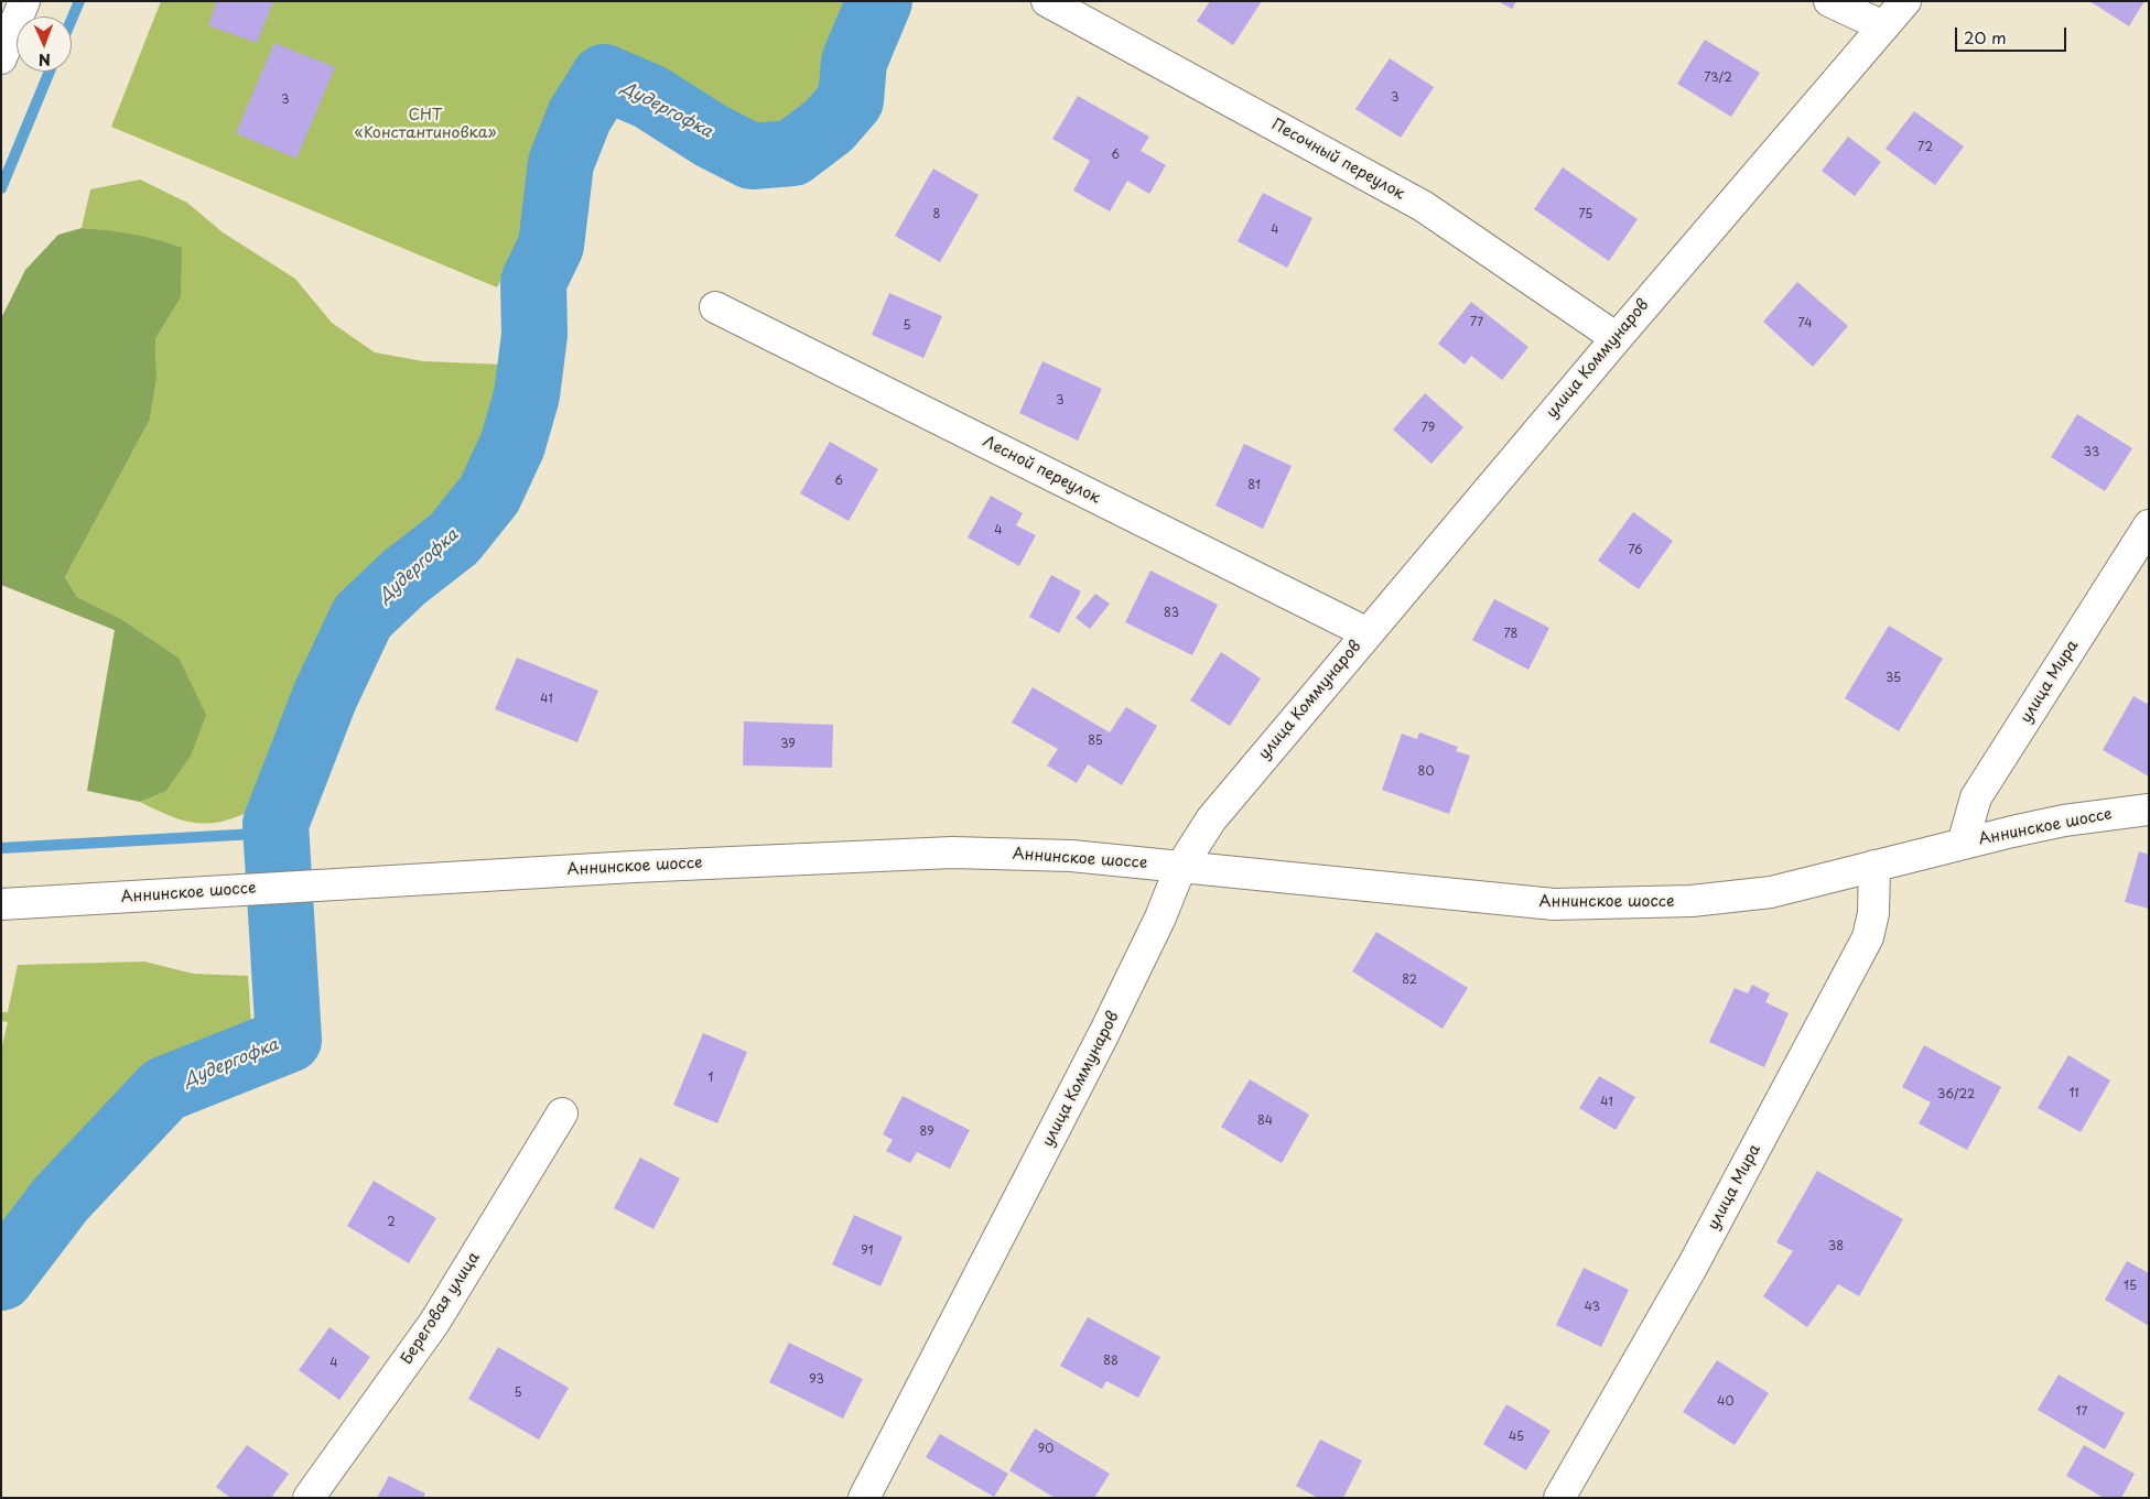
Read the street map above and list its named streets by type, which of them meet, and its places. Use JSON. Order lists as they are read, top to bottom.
{
  "streets": {
    "street": [
      "Песочный переулок",
      "улица Коммунаров",
      "Лесной переулок",
      "улица Мира",
      "Аннинское шоссе",
      "Береговая улица"
    ]
  },
  "crossings": [
    ["Песочный переулок", "улица Коммунаров"],
    ["улица Коммунаров", "Лесной переулок"],
    ["улица Коммунаров", "Аннинское шоссе"],
    ["улица Мира", "Аннинское шоссе"]
  ],
  "water": ["Дудергофка"],
  "parks": ["СНТ «Константиновка»"],
  "house_numbers": [
    "73/2",
    "3",
    "3",
    "72",
    "6",
    "8",
    "75",
    "4",
    "77",
    "74",
    "5",
    "3",
    "79",
    "33",
    "6",
    "81",
    "4",
    "76",
    "83",
    "78",
    "35",
    "41",
    "85",
    "39",
    "80",
    "82",
    "1",
    "11",
    "36/22",
    "41",
    "84",
    "89",
    "2",
    "38",
    "91",
    "15",
    "43",
    "88",
    "4",
    "93",
    "5",
    "40",
    "17",
    "45",
    "90"
  ],
  "scale_bar": "20 m",
  "north": "bottom"
}
